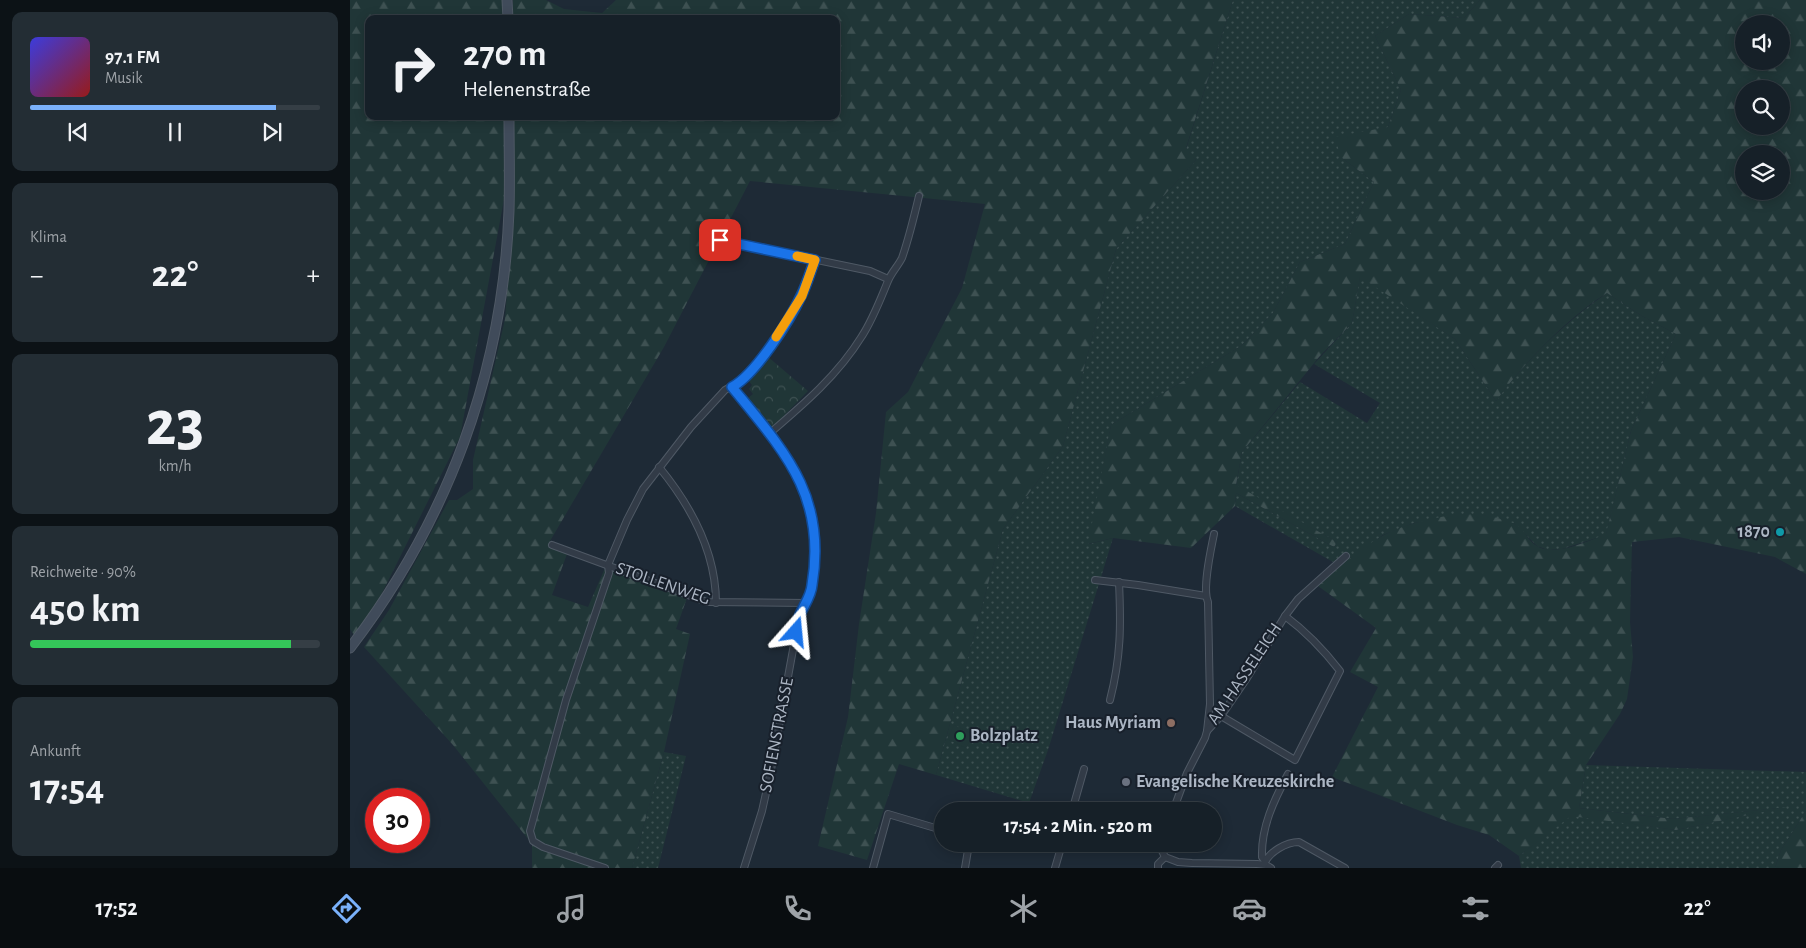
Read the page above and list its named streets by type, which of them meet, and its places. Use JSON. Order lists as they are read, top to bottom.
{
  "streets": {
    "street": ["STOLLENWEG", "AM HASSELEICH", "SOFIENSTRASSE"]
  },
  "crossings": [
    ["STOLLENWEG", "SOFIENSTRASSE"]
  ],
  "places": [
    "1870",
    "Haus Myriam",
    "Bolzplatz",
    "Evangelische Kreuzeskirche"
  ],
  "page": {
    "turn": ["270 m", "Helenenstraße"],
    "song": ["97.1 FM", "Musik"],
    "tile": [
      "Klima",
      ["23", "km/h"],
      ["Reichweite · 90%", "450 km"],
      ["Ankunft", "17:54"]
    ],
    "heat": ["−", "22°", "+"],
    "limit": "30",
    "trip": "17:54 · 2 Min. · 520 m",
    "tabs": ["17:52", "22°"]
  }
}
